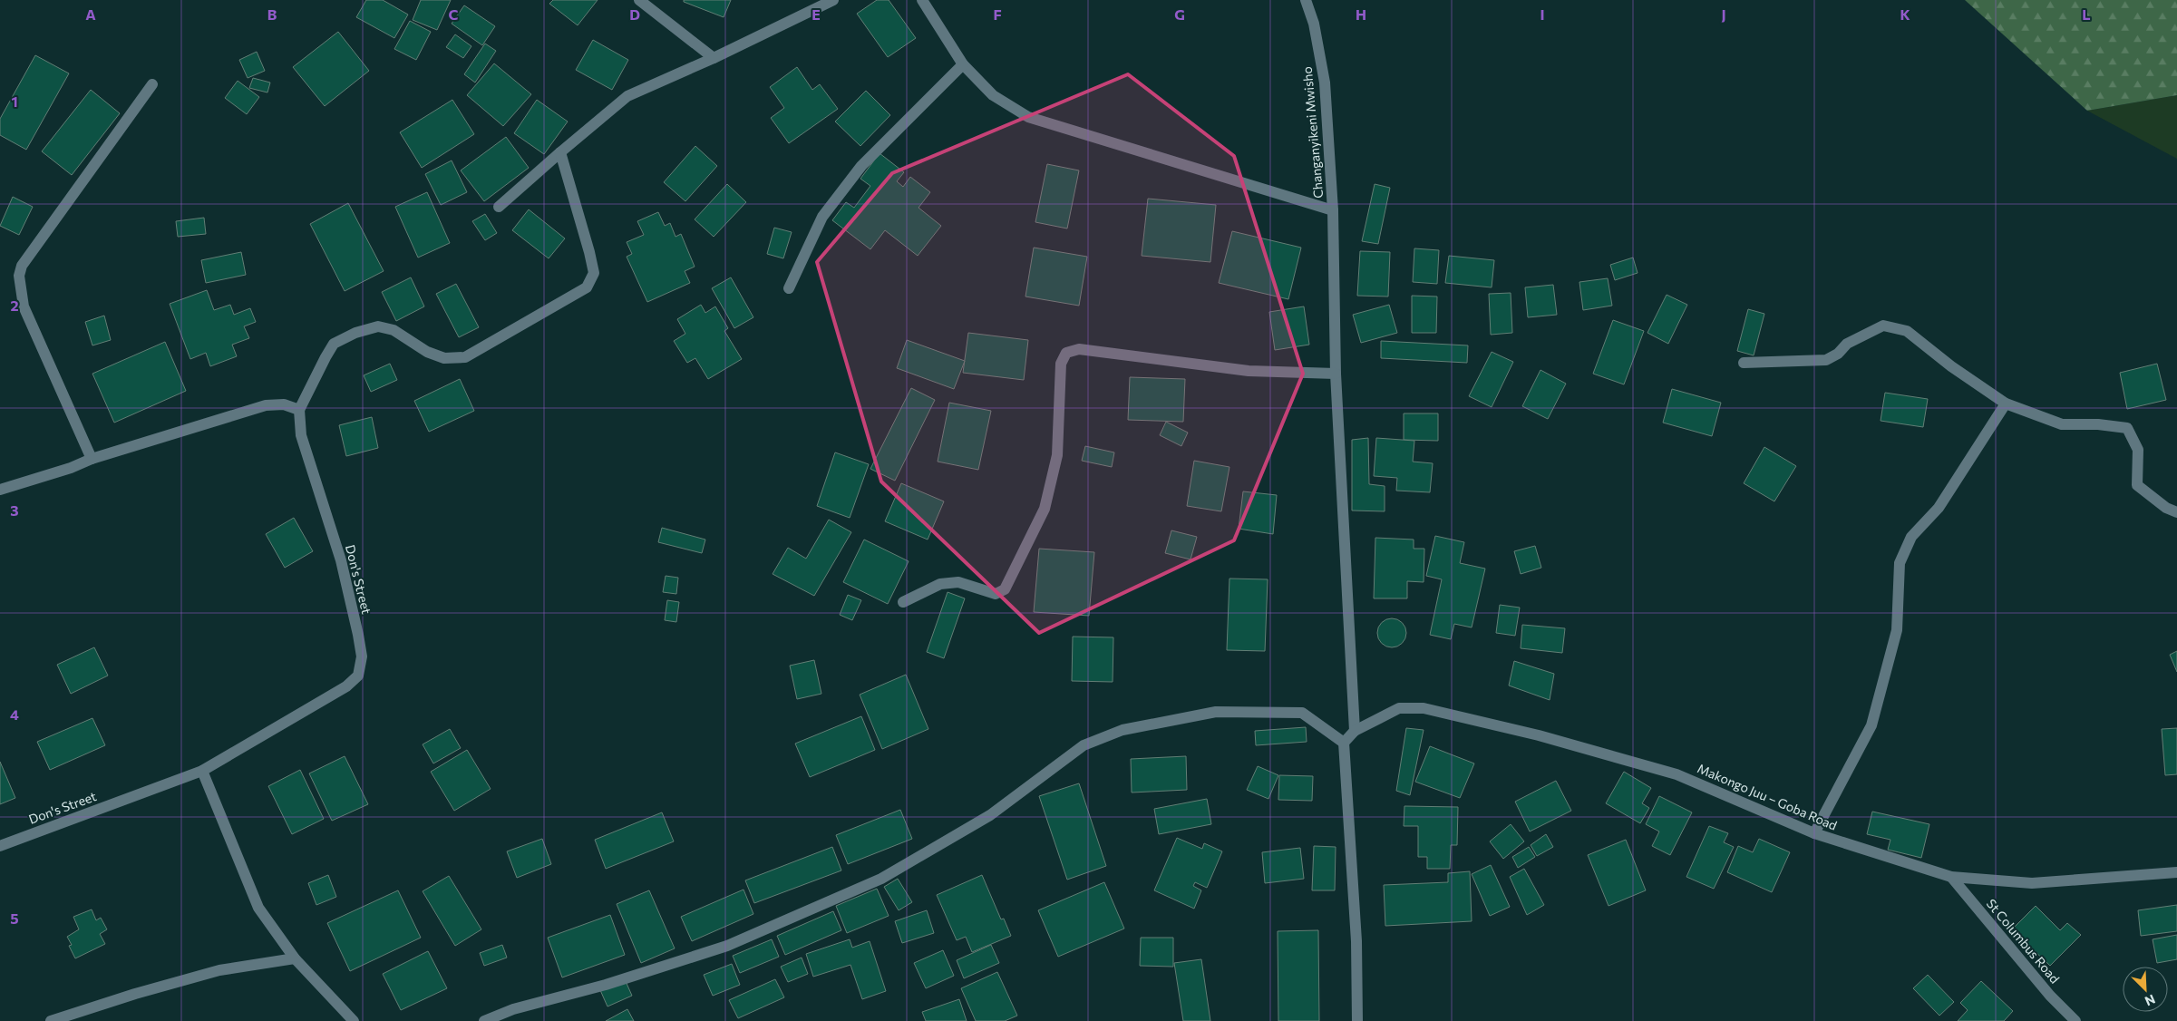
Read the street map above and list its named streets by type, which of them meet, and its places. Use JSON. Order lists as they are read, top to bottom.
{
  "streets": {
    "street": [
      "Changanyikeni Mwisho",
      "Don's Street",
      "Makongo Juu – Goba Road",
      "St Columbus Road"
    ]
  },
  "crossings": [
    ["Changanyikeni Mwisho", "Makongo Juu – Goba Road"],
    ["Makongo Juu – Goba Road", "St Columbus Road"]
  ],
  "north": "bottom right",
  "grid": {
    "columns": [
      "A",
      "B",
      "C",
      "D",
      "E",
      "F",
      "G",
      "H",
      "I",
      "J",
      "K",
      "L"
    ],
    "rows": [
      "1",
      "2",
      "3",
      "4",
      "5"
    ]
  }
}
